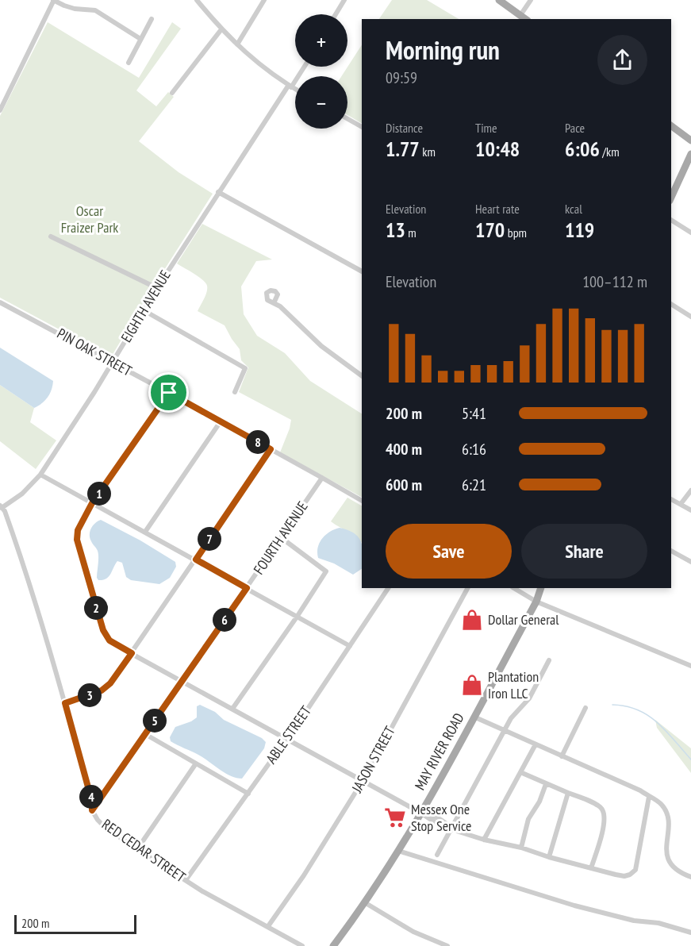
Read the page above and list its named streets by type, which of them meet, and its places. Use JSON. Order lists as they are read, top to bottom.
{
  "streets": {
    "main road": ["MAY RIVER ROAD"],
    "street": [
      "EIGHTH AVENUE",
      "PIN OAK STREET",
      "FOURTH AVENUE",
      "ABLE STREET",
      "JASON STREET",
      "RED CEDAR STREET"
    ]
  },
  "crossings": [
    ["EIGHTH AVENUE", "PIN OAK STREET"],
    ["EIGHTH AVENUE", "RED CEDAR STREET"],
    ["PIN OAK STREET", "FOURTH AVENUE"],
    ["FOURTH AVENUE", "RED CEDAR STREET"],
    ["ABLE STREET", "RED CEDAR STREET"],
    ["JASON STREET", "RED CEDAR STREET"]
  ],
  "parks": ["Oscar Fraizer Park"],
  "places": {
    "shop": ["Dollar General", "Plantation Iron LLC"],
    "supermarket": ["Messex One Stop Service"]
  },
  "scale_bar": "200 m",
  "page": {
    "map_buttons": ["+", "−"],
    "heading": ["Morning run", "09:59"],
    "stats": [
      ["Distance", "1.77 km"],
      ["Time", "10:48"],
      ["Pace", "6:06 /km"],
      ["Elevation", "13 m"],
      ["Heart rate", "170 bpm"],
      ["kcal", "119"]
    ],
    "chart": ["Elevation", "100–112 m"],
    "list": [
      {
        "name": "200 m",
        "note": "5:41"
      },
      {
        "name": "400 m",
        "note": "6:16"
      },
      {
        "name": "600 m",
        "note": "6:21"
      }
    ],
    "pins": [
      "8",
      "1",
      "7",
      "2",
      "6",
      "3",
      "5",
      "4"
    ],
    "buttons": ["Save", "Share"],
    "scale": "200 m"
  }
}
